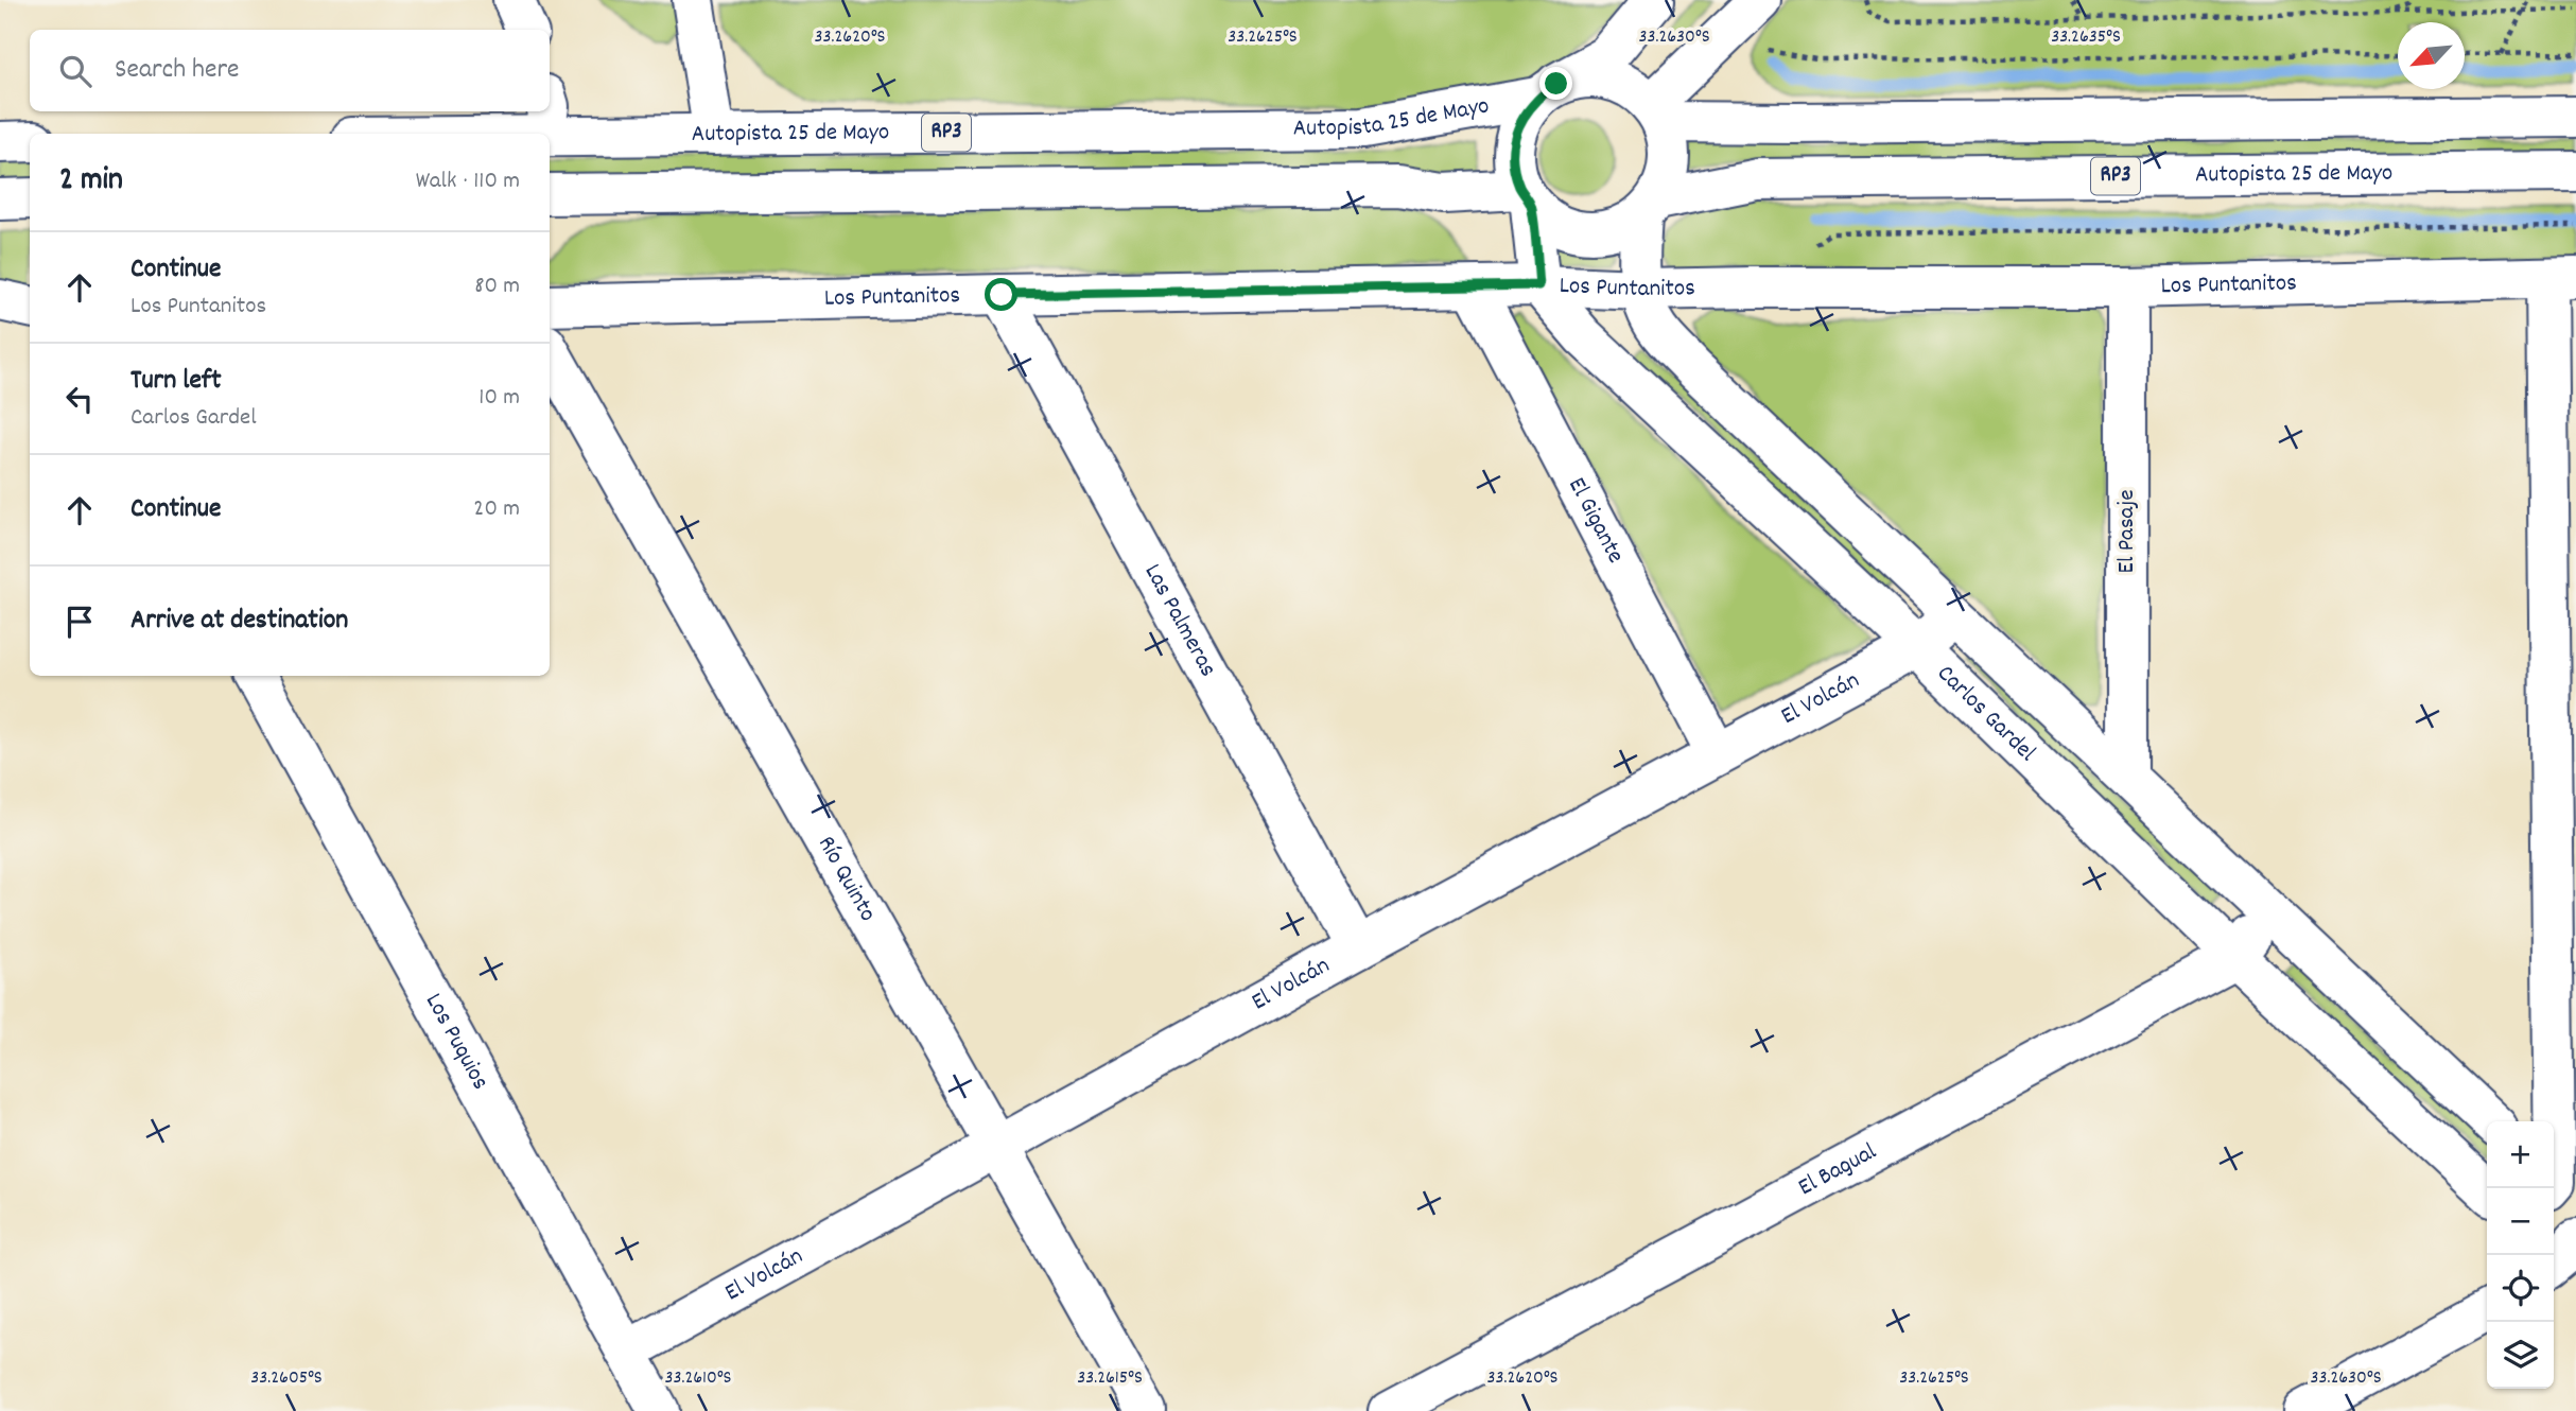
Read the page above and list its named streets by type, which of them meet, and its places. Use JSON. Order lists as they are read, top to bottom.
{
  "streets": {
    "street": [
      "Autopista 25 de Mayo",
      "RP3",
      "Los Puntanitos",
      "El Gigante",
      "El Pasaje",
      "Las Palmeras",
      "El Volcán",
      "Carlos Gardel",
      "Río Quinto",
      "Los Puquios",
      "El Bagual"
    ]
  },
  "crossings": [
    ["Autopista 25 de Mayo", "RP3"],
    ["Autopista 25 de Mayo", "Carlos Gardel"],
    ["RP3", "Carlos Gardel"],
    ["Los Puntanitos", "El Gigante"],
    ["Los Puntanitos", "El Pasaje"],
    ["Los Puntanitos", "Las Palmeras"],
    ["Los Puntanitos", "Carlos Gardel"],
    ["El Gigante", "El Volcán"],
    ["El Pasaje", "Carlos Gardel"],
    ["Las Palmeras", "El Volcán"],
    ["El Volcán", "Carlos Gardel"],
    ["El Volcán", "Río Quinto"],
    ["El Volcán", "Los Puquios"],
    ["Carlos Gardel", "El Bagual"]
  ],
  "north": "bottom left",
  "page": {
    "search": "Search here",
    "heading": ["2 min", "Walk · 110 m"],
    "list": [
      ["Continue", "Los Puntanitos", "80 m"],
      ["Turn left", "Carlos Gardel", "10 m"],
      ["Continue", "20 m"],
      "Arrive at destination"
    ],
    "map_buttons": ["+", "−"]
  },
  "coordinates": [
    "33.2620°S",
    "33.2625°S",
    "33.2635°S",
    "33.2630°S",
    "33.2605°S",
    "33.2610°S",
    "33.2615°S"
  ]
}
